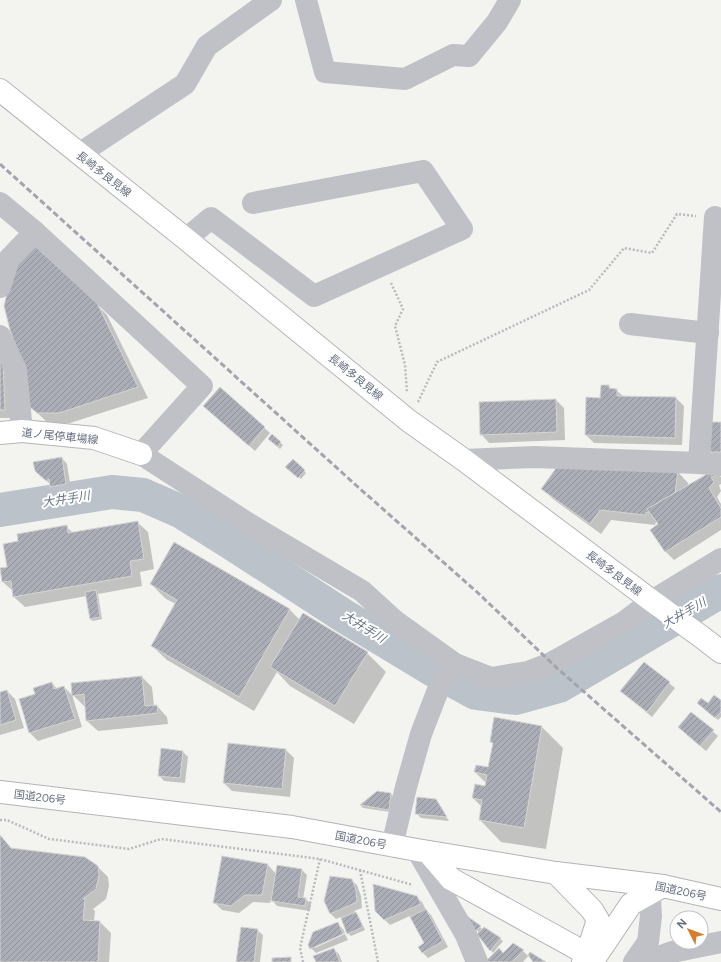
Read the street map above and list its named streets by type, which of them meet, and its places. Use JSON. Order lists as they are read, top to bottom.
{
  "streets": {
    "main road": ["長崎多良見線", "道ノ尾停車場線", "国道206号"]
  },
  "water": ["大井手川"],
  "north": "top left"
}
